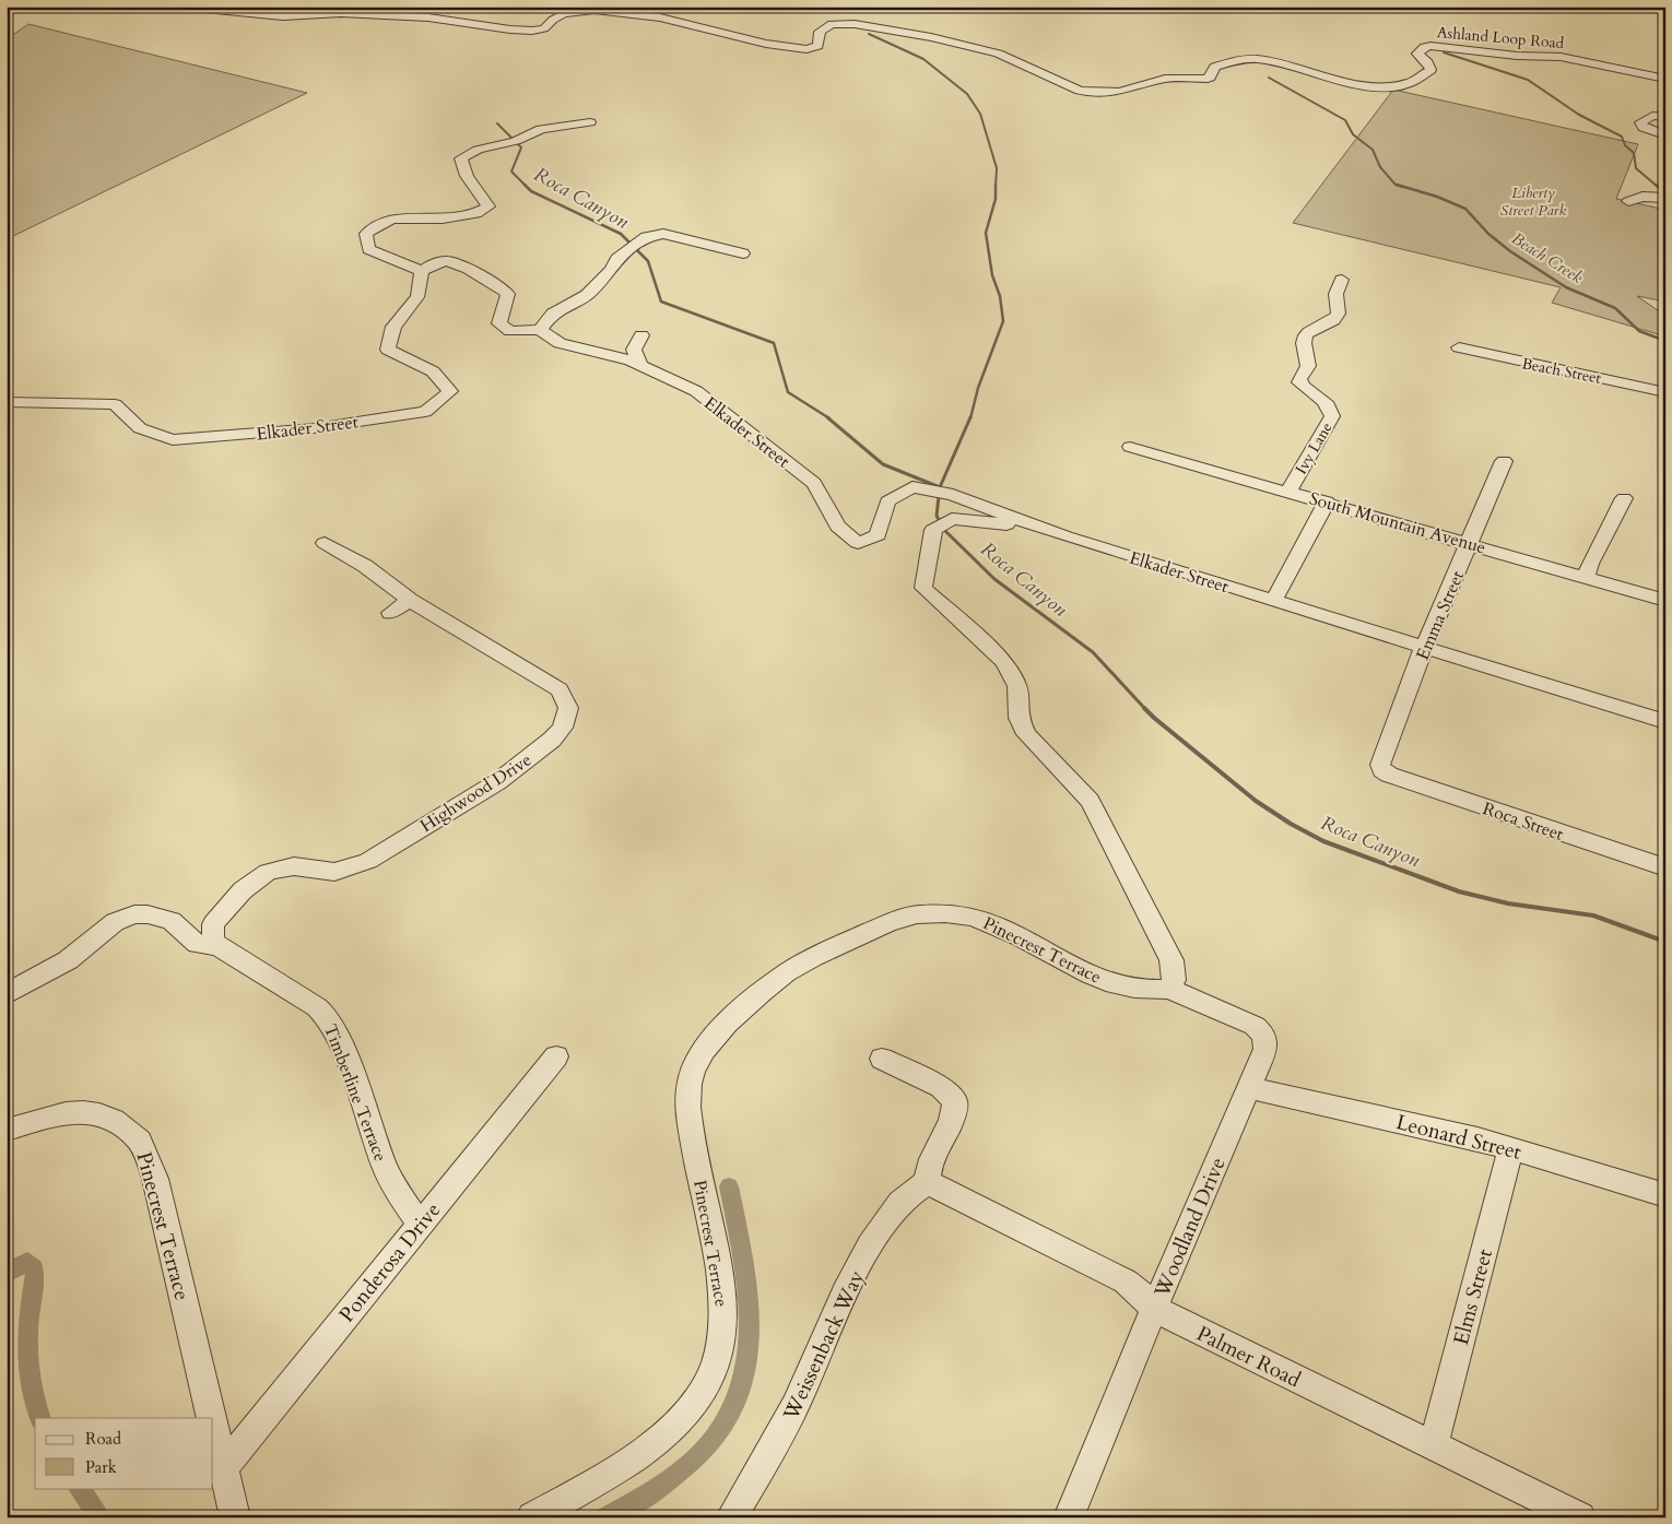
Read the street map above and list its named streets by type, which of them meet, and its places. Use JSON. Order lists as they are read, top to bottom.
{
  "streets": {
    "street": [
      "Ashland Loop Road",
      "Beach Street",
      "Elkader Street",
      "Ivy Lane",
      "South Mountain Avenue",
      "Emma Street",
      "Highwood Drive",
      "Roca Street",
      "Pinecrest Terrace",
      "Timberline Terrace",
      "Leonard Street",
      "Woodland Drive",
      "Ponderosa Drive",
      "Elms Street",
      "Weissenback Way",
      "Palmer Road"
    ]
  },
  "crossings": [
    ["Elkader Street", "Emma Street"],
    ["Ivy Lane", "South Mountain Avenue"],
    ["South Mountain Avenue", "Emma Street"],
    ["Emma Street", "Roca Street"],
    ["Highwood Drive", "Timberline Terrace"],
    ["Pinecrest Terrace", "Woodland Drive"],
    ["Pinecrest Terrace", "Ponderosa Drive"],
    ["Timberline Terrace", "Ponderosa Drive"],
    ["Leonard Street", "Woodland Drive"],
    ["Leonard Street", "Elms Street"],
    ["Woodland Drive", "Palmer Road"],
    ["Elms Street", "Palmer Road"],
    ["Weissenback Way", "Palmer Road"]
  ],
  "water": ["Roca Canyon", "Beach Creek"],
  "parks": ["Liberty Street Park"],
  "legend": ["Road", "Park"]
}
